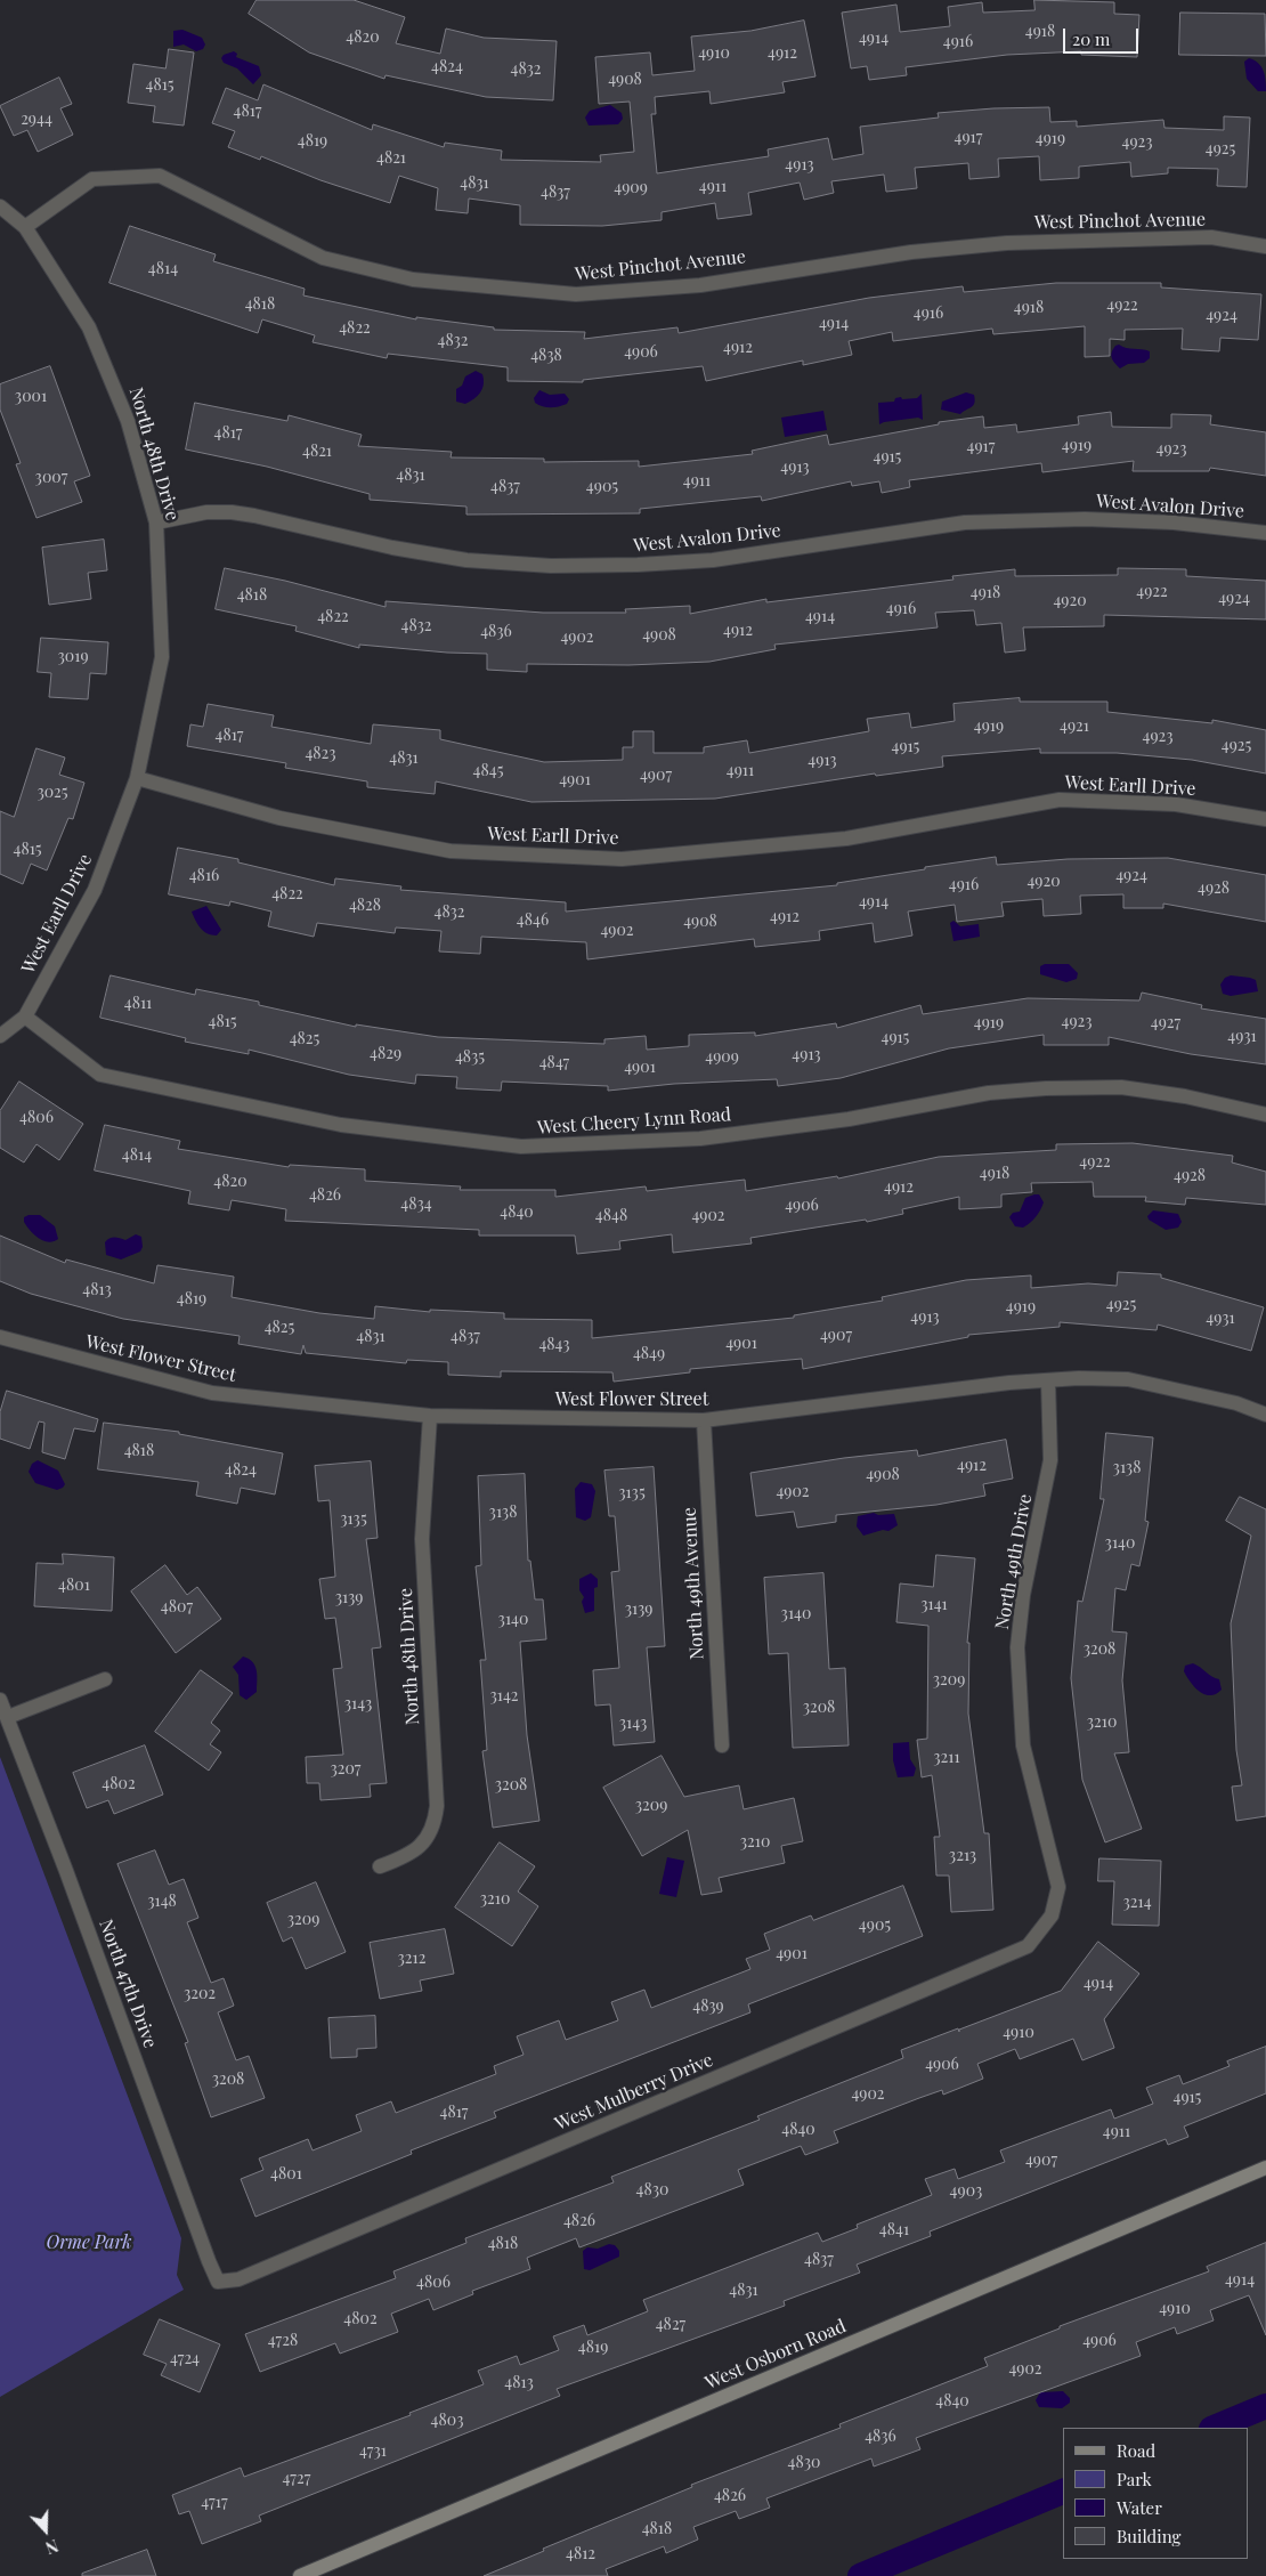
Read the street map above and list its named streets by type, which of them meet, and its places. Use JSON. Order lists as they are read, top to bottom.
{
  "streets": {
    "street": [
      "West Pinchot Avenue",
      "North 48th Drive",
      "West Avalon Drive",
      "West Earll Drive",
      "West Cheery Lynn Road",
      "West Flower Street",
      "North 49th Drive",
      "North 49th Avenue",
      "North 47th Drive",
      "West Mulberry Drive",
      "West Osborn Road"
    ]
  },
  "crossings": [
    ["West Pinchot Avenue", "North 48th Drive"],
    ["North 48th Drive", "West Avalon Drive"],
    ["North 48th Drive", "West Earll Drive"],
    ["North 48th Drive", "West Flower Street"],
    ["West Earll Drive", "West Cheery Lynn Road"],
    ["West Flower Street", "North 49th Drive"],
    ["West Flower Street", "North 49th Avenue"],
    ["North 49th Drive", "West Mulberry Drive"],
    ["North 47th Drive", "West Mulberry Drive"]
  ],
  "parks": ["Orme Park"],
  "house_numbers": [
    "4918",
    "4820",
    "4914",
    "4916",
    "4910",
    "4912",
    "4824",
    "4832",
    "4908",
    "4815",
    "4817",
    "2944",
    "4917",
    "4919",
    "4819",
    "4923",
    "4925",
    "4821",
    "4913",
    "4831",
    "4911",
    "4909",
    "4837",
    "4814",
    "4818",
    "4922",
    "4918",
    "4916",
    "4924",
    "4914",
    "4822",
    "4832",
    "4912",
    "4906",
    "4838",
    "3001",
    "4817",
    "4919",
    "4917",
    "4923",
    "4821",
    "4915",
    "4913",
    "4831",
    "3007",
    "4911",
    "4837",
    "4905",
    "4922",
    "4918",
    "4818",
    "4924",
    "4920",
    "4916",
    "4822",
    "4914",
    "4832",
    "4912",
    "4836",
    "4908",
    "4902",
    "3019",
    "4919",
    "4921",
    "4817",
    "4923",
    "4925",
    "4915",
    "4823",
    "4831",
    "4913",
    "4845",
    "4911",
    "4907",
    "4901",
    "3025",
    "4815",
    "4816",
    "4924",
    "4920",
    "4916",
    "4928",
    "4822",
    "4914",
    "4828",
    "4832",
    "4912",
    "4846",
    "4908",
    "4902",
    "4811",
    "4815",
    "4923",
    "4919",
    "4927",
    "4931",
    "4915",
    "4825",
    "4829",
    "4913",
    "4835",
    "4909",
    "4847",
    "4901",
    "4806",
    "4814",
    "4922",
    "4918",
    "4928",
    "4820",
    "4912",
    "4826",
    "4834",
    "4906",
    "4840",
    "4848",
    "4902",
    "4813",
    "4819",
    "4925",
    "4919",
    "4913",
    "4931",
    "4825",
    "4907",
    "4831",
    "4837",
    "4901",
    "4843",
    "4849",
    "4818",
    "4912",
    "3138",
    "4824",
    "4908",
    "4902",
    "3135",
    "3138",
    "3135",
    "3140",
    "4801",
    "3139",
    "3141",
    "4807",
    "3139",
    "3140",
    "3140",
    "3208",
    "3209",
    "3142",
    "3143",
    "3208",
    "3210",
    "3143",
    "3211",
    "3207",
    "4802",
    "3208",
    "3209",
    "3210",
    "3213",
    "3210",
    "3148",
    "3214",
    "3209",
    "4905",
    "4901",
    "3212",
    "4914",
    "3202",
    "4839",
    "4910",
    "4906",
    "3208",
    "4902",
    "4915",
    "4817",
    "4840",
    "4911",
    "4907",
    "4801",
    "4830",
    "4903",
    "4826",
    "4841",
    "4818",
    "4837",
    "4914",
    "4806",
    "4831",
    "4910",
    "4802",
    "4827",
    "4728",
    "4906",
    "4819",
    "4724",
    "4902",
    "4813",
    "4840",
    "4803",
    "4836",
    "4731",
    "4830",
    "4727",
    "4826",
    "4717",
    "4818",
    "4812"
  ],
  "legend": [
    "Road",
    "Park",
    "Water",
    "Building"
  ],
  "scale_bar": "20 m",
  "north": "bottom"
}
